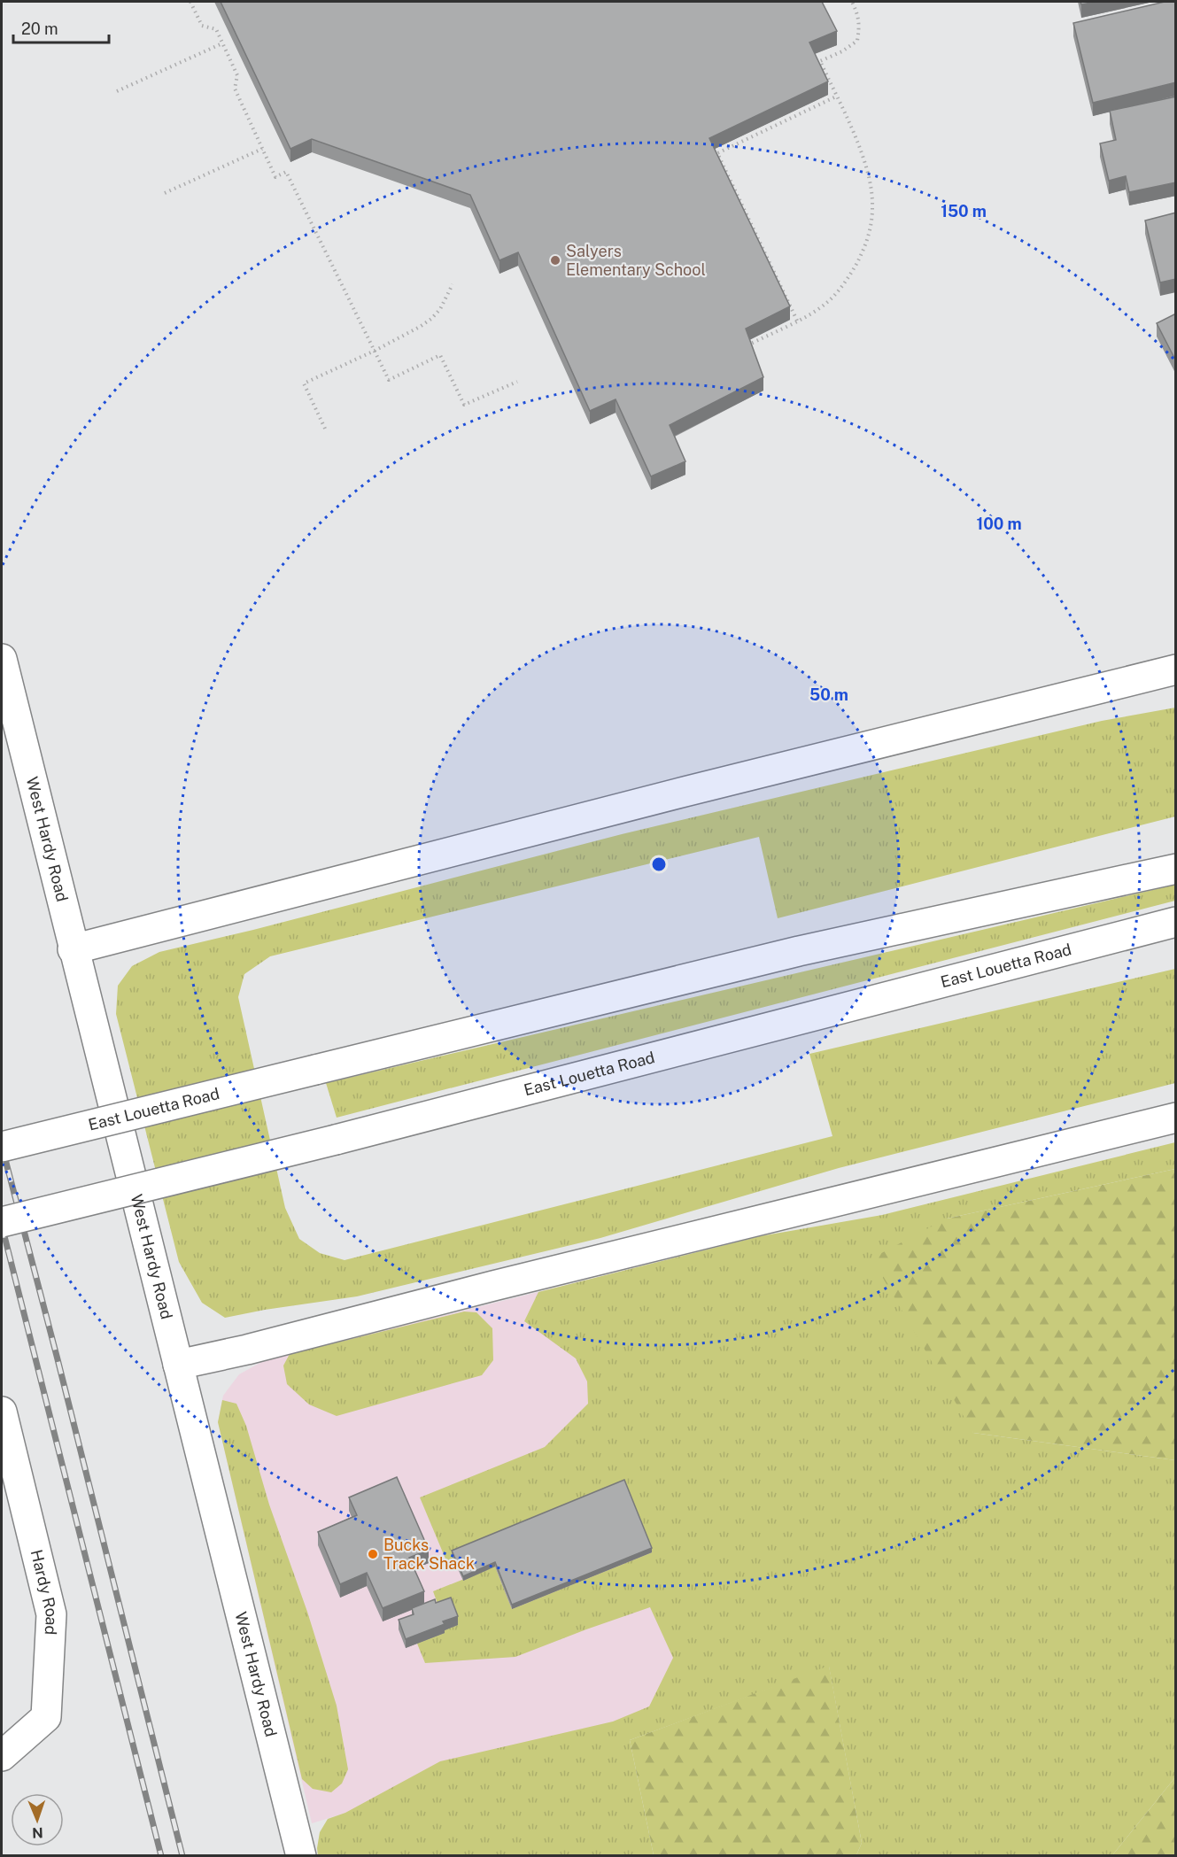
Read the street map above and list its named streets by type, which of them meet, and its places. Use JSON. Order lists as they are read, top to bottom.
{
  "streets": {
    "main road": ["West Hardy Road", "East Louetta Road", "Hardy Road"]
  },
  "places": ["Salyers Elementary School", "Bucks Track Shack"],
  "scale_bar": "20 m",
  "north": "bottom",
  "rings": ["150 m", "100 m", "50 m"]
}
